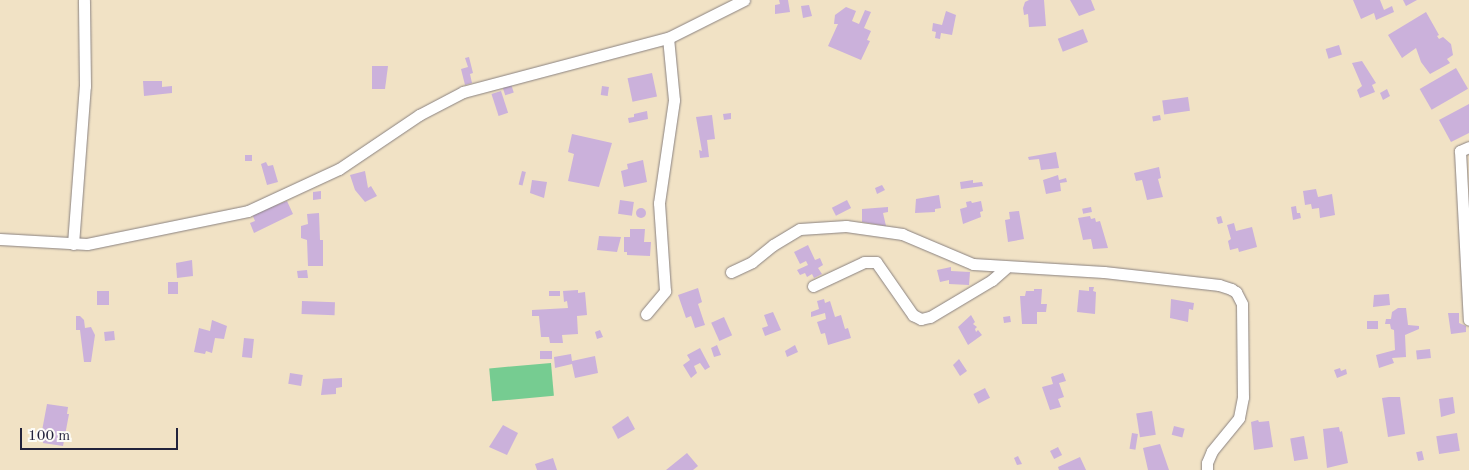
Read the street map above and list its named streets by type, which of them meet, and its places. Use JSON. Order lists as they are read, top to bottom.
{
  "scale_bar": "100 m"
}
